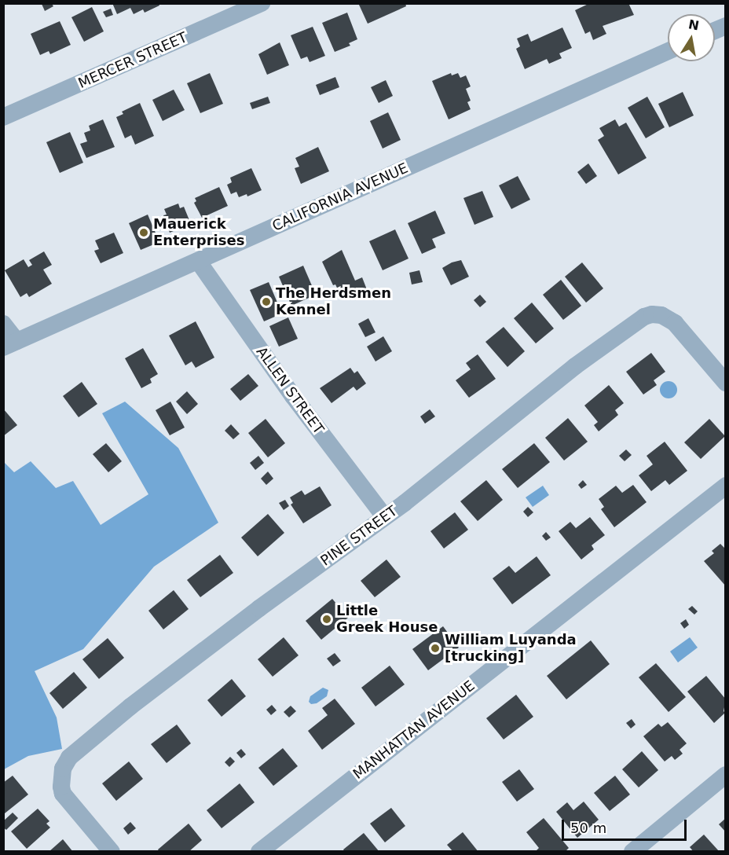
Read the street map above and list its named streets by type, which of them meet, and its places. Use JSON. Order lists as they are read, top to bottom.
{
  "streets": {
    "street": [
      "MERCER STREET",
      "CALIFORNIA AVENUE",
      "ALLEN STREET",
      "PINE STREET",
      "MANHATTAN AVENUE"
    ]
  },
  "crossings": [
    ["CALIFORNIA AVENUE", "ALLEN STREET"],
    ["ALLEN STREET", "PINE STREET"]
  ],
  "places": [
    "Mauerick Enterprises",
    "The Herdsmen Kennel",
    "Little Greek House",
    "William Luyanda [trucking]"
  ],
  "scale_bar": "50 m",
  "north": "top"
}
